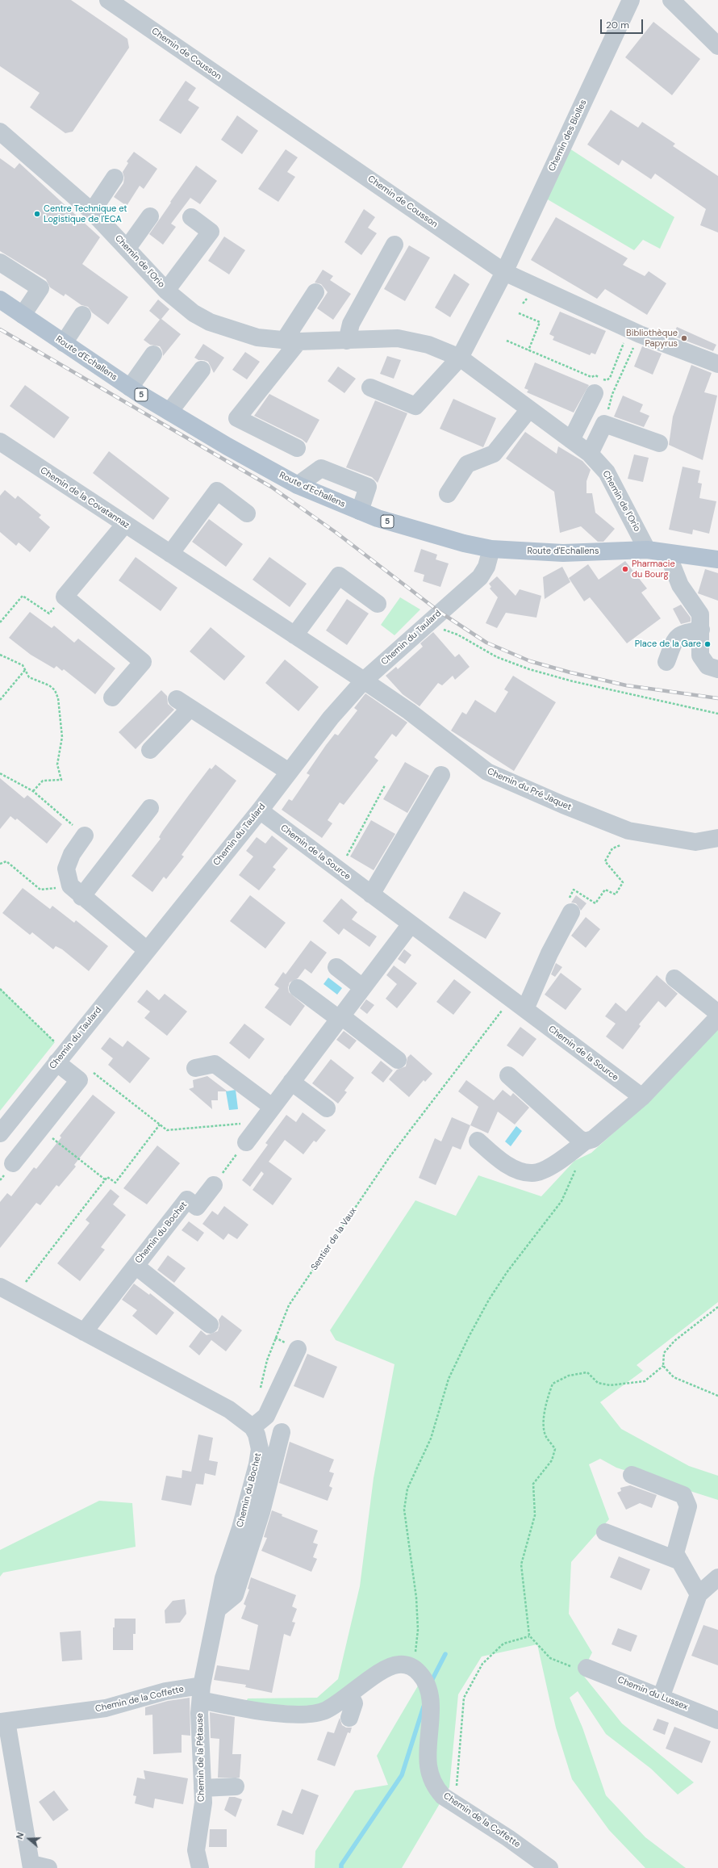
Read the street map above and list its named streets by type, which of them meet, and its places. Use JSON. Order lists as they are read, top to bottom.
{
  "streets": {
    "main road": ["Route d'Echallens", "5"],
    "street": [
      "Chemin de Cousson",
      "Chemin des Biolles",
      "Chemin de l'Orio",
      "Chemin de la Covatannaz",
      "Chemin du Taulard",
      "Chemin du Pré Jaquet",
      "Chemin de la Source",
      "Chemin du Bochet",
      "Chemin du Lussex",
      "Chemin de la Coffette",
      "Chemin de la Pétause"
    ],
    "path": ["Sentier de la Vaux"]
  },
  "crossings": [
    ["Chemin de Cousson", "Chemin des Biolles"],
    ["Chemin des Biolles", "Chemin de l'Orio"],
    ["Chemin de l'Orio", "Route d'Echallens"],
    ["Route d'Echallens", "Chemin du Taulard"],
    ["Chemin de la Covatannaz", "Chemin du Taulard"],
    ["Chemin de la Covatannaz", "Chemin du Pré Jaquet"],
    ["Chemin du Taulard", "Chemin du Pré Jaquet"],
    ["Chemin du Taulard", "Chemin de la Source"],
    ["Chemin de la Source", "Sentier de la Vaux"],
    ["Chemin du Bochet", "Chemin de la Coffette"],
    ["Chemin du Bochet", "Chemin de la Pétause"],
    ["Chemin de la Coffette", "Chemin de la Pétause"]
  ],
  "places": [
    "Centre Technique et Logistique de l'ECA",
    "Bibliothèque Papyrus",
    "Pharmacie du Bourg",
    "Place de la Gare"
  ],
  "scale_bar": "20 m",
  "north": "left"
}
